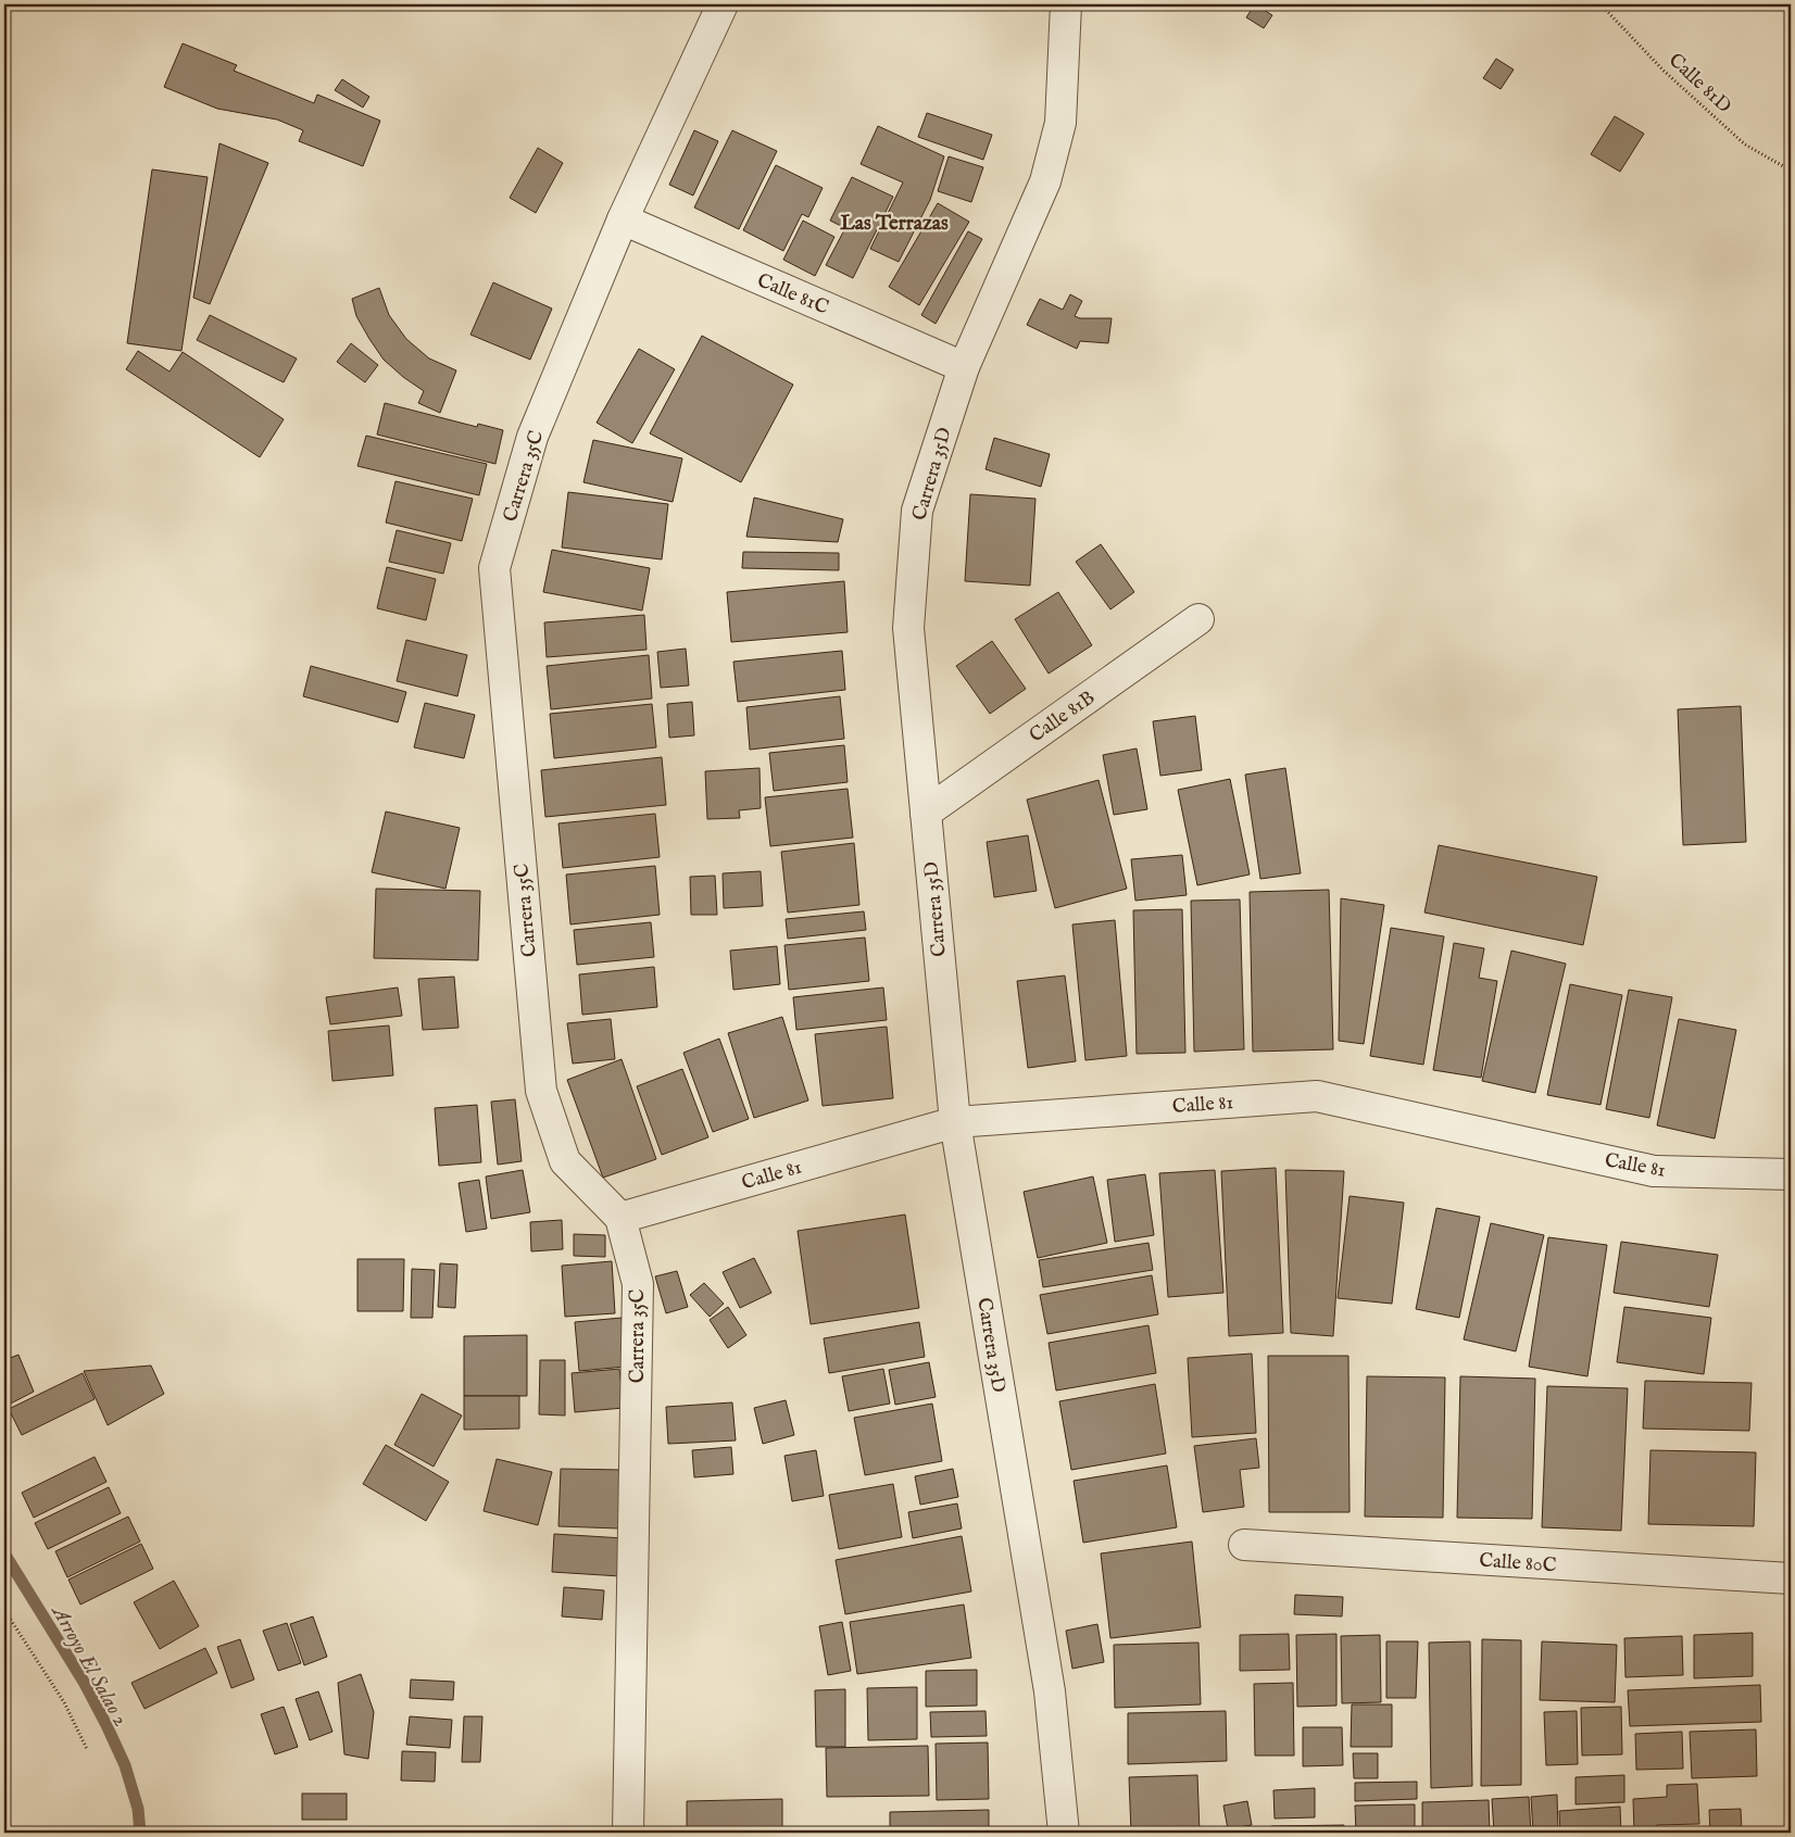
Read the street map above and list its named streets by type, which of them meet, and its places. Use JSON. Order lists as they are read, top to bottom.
{
  "streets": {
    "street": [
      "Calle 81C",
      "Carrera 35D",
      "Carrera 35C",
      "Calle 81B",
      "Calle 81",
      "Calle 80C"
    ],
    "path": ["Calle 81D"]
  },
  "crossings": [
    ["Calle 81C", "Carrera 35D"],
    ["Calle 81C", "Carrera 35C"],
    ["Carrera 35D", "Calle 81B"],
    ["Carrera 35D", "Calle 81"],
    ["Carrera 35C", "Calle 81"]
  ],
  "districts": ["Las Terrazas"],
  "water": ["Arroyo El Salao 2"]
}
